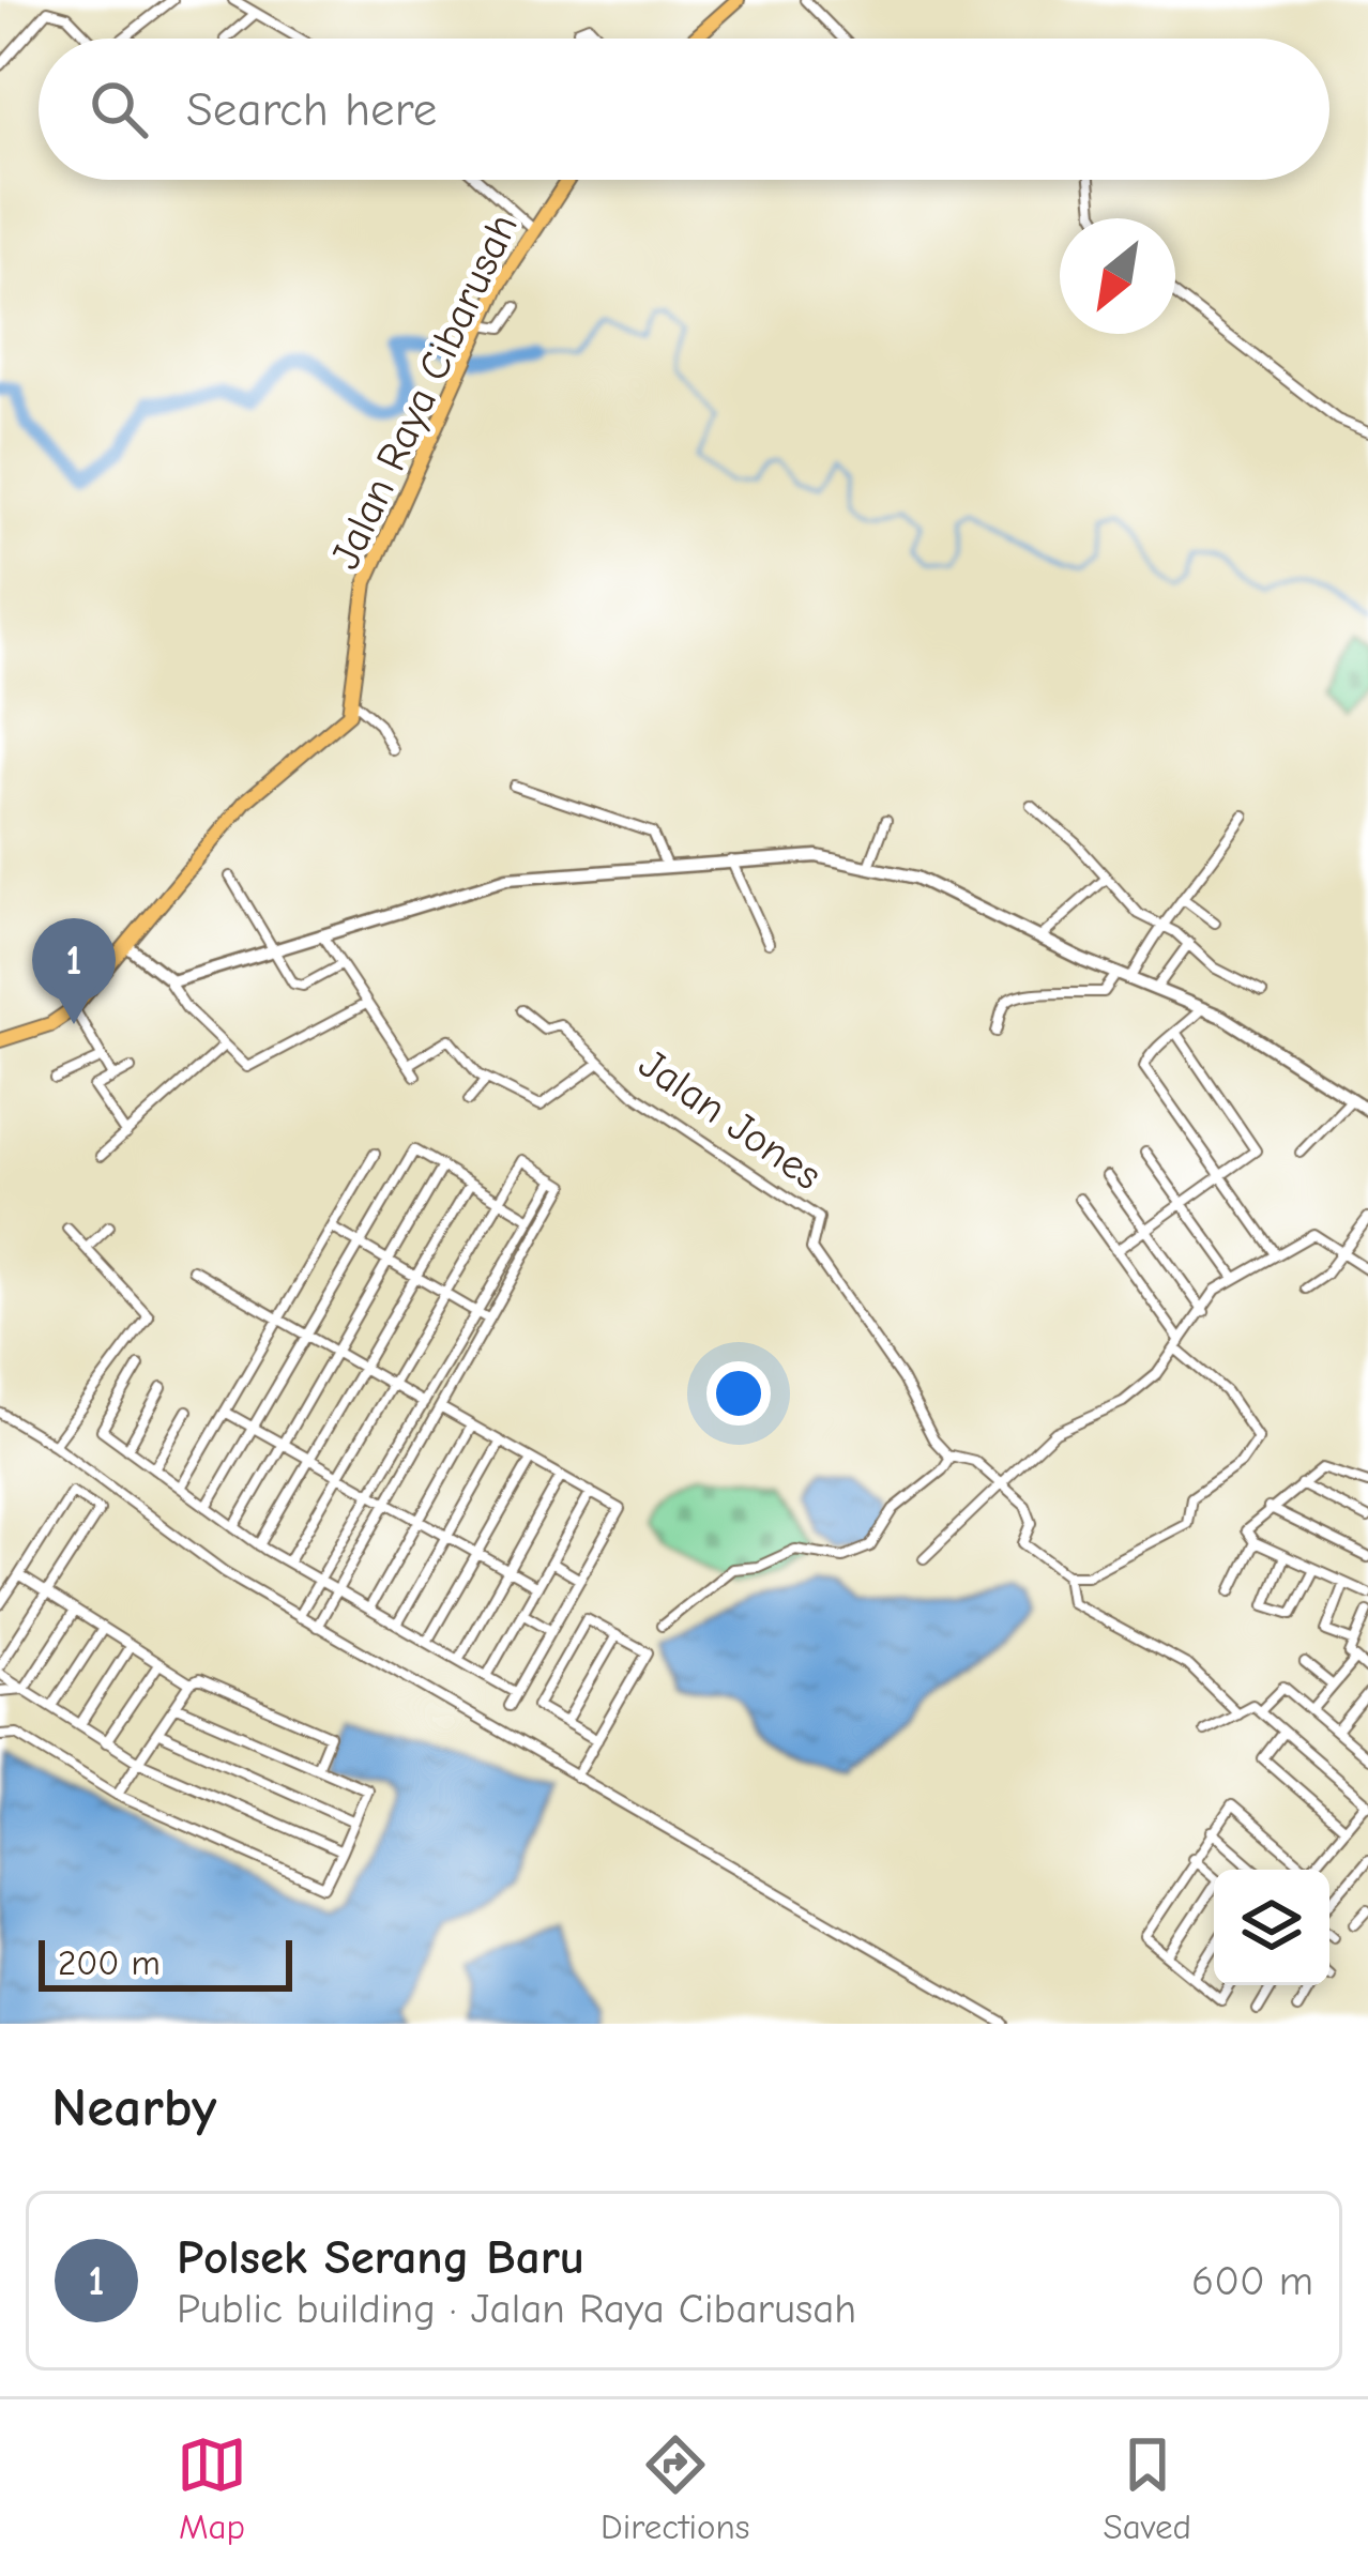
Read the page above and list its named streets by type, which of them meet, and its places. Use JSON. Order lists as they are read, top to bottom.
{
  "streets": {
    "main road": ["Jalan Raya Cibarusah"],
    "street": ["Jalan Jones"]
  },
  "scale_bar": "200 m",
  "north": "bottom left",
  "page": {
    "search": "Search here",
    "pins": "1",
    "scale": "200 m",
    "heading": "Nearby",
    "list": [
      {
        "mark": "1",
        "name": "Polsek Serang Baru",
        "note": "Public building · Jalan Raya Cibarusah",
        "value": "600 m"
      }
    ],
    "nav": ["Map", "Directions", "Saved"]
  }
}
